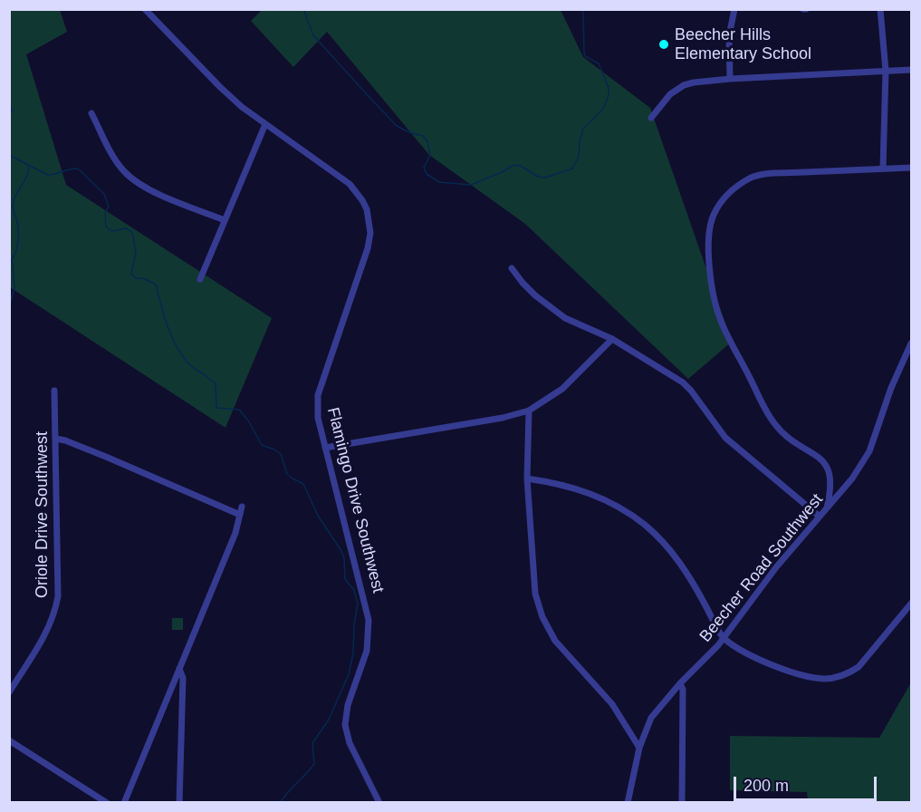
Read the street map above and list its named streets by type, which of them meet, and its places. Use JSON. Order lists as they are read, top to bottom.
{
  "streets": {
    "street": ["Flamingo Drive Southwest", "Oriole Drive Southwest", "Beecher Road Southwest"]
  },
  "places": ["Beecher Hills Elementary School"],
  "scale_bar": "200 m"
}
